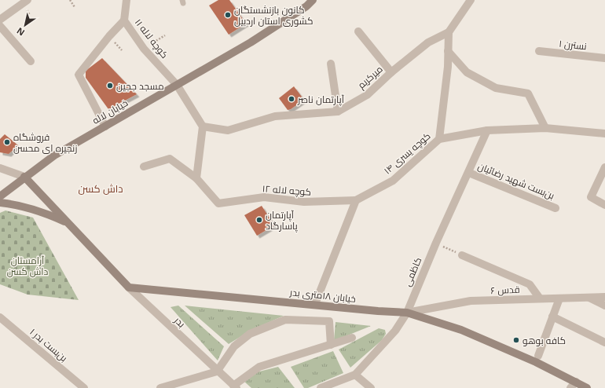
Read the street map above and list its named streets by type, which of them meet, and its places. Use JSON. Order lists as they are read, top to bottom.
{
  "streets": {
    "street": [
      "کوچه لاله ۱۱",
      "نسترن ۱",
      "میرکریم",
      "خیابان لاله",
      "کوچه یسری ۱۴",
      "بن‌بست شهید رضائیان",
      "کوچه لاله ۱۲",
      "کاظمی",
      "قدس ۶",
      "خیابان ۱۸متری بدر",
      "بدر",
      "بن‌بست بدر ۱"
    ]
  },
  "crossings": [
    ["کوچه لاله ۱۱", "خیابان لاله"],
    ["کوچه یسری ۱۴", "کوچه لاله ۱۲"],
    ["کوچه یسری ۱۴", "کاظمی"],
    ["بن‌بست شهید رضائیان", "کاظمی"],
    ["کاظمی", "قدس ۶"],
    ["کاظمی", "خیابان ۱۸متری بدر"],
    ["قدس ۶", "خیابان ۱۸متری بدر"],
    ["خیابان ۱۸متری بدر", "بدر"]
  ],
  "districts": ["داش کسن"],
  "parks": ["آرامستان داش کسن"],
  "places": [
    "کانون بازنشستگان کشوری استان اردبیل",
    "مسجد ججین",
    "آپارتمان ناصر",
    "فروشگاه زنجیره ای محسن",
    "آپارتمان پاسارگاد",
    "کافه بوهو"
  ],
  "north": "bottom left"
}
